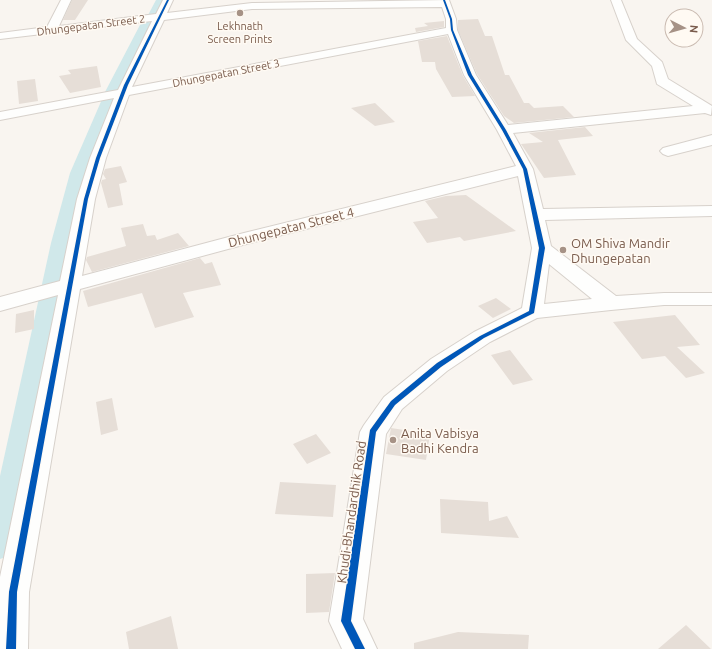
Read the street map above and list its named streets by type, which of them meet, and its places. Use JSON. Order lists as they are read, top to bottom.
{
  "streets": {
    "street": [
      "Dhungepatan Street 2",
      "Dhungepatan Street 3",
      "Dhungepatan Street 4",
      "Khudi-Bhandardhik Road"
    ]
  },
  "places": ["Lekhnath Screen Prints", "OM Shiva Mandir Dhungepatan", "Anita Vabisya Badhi Kendra"],
  "north": "right"
}
